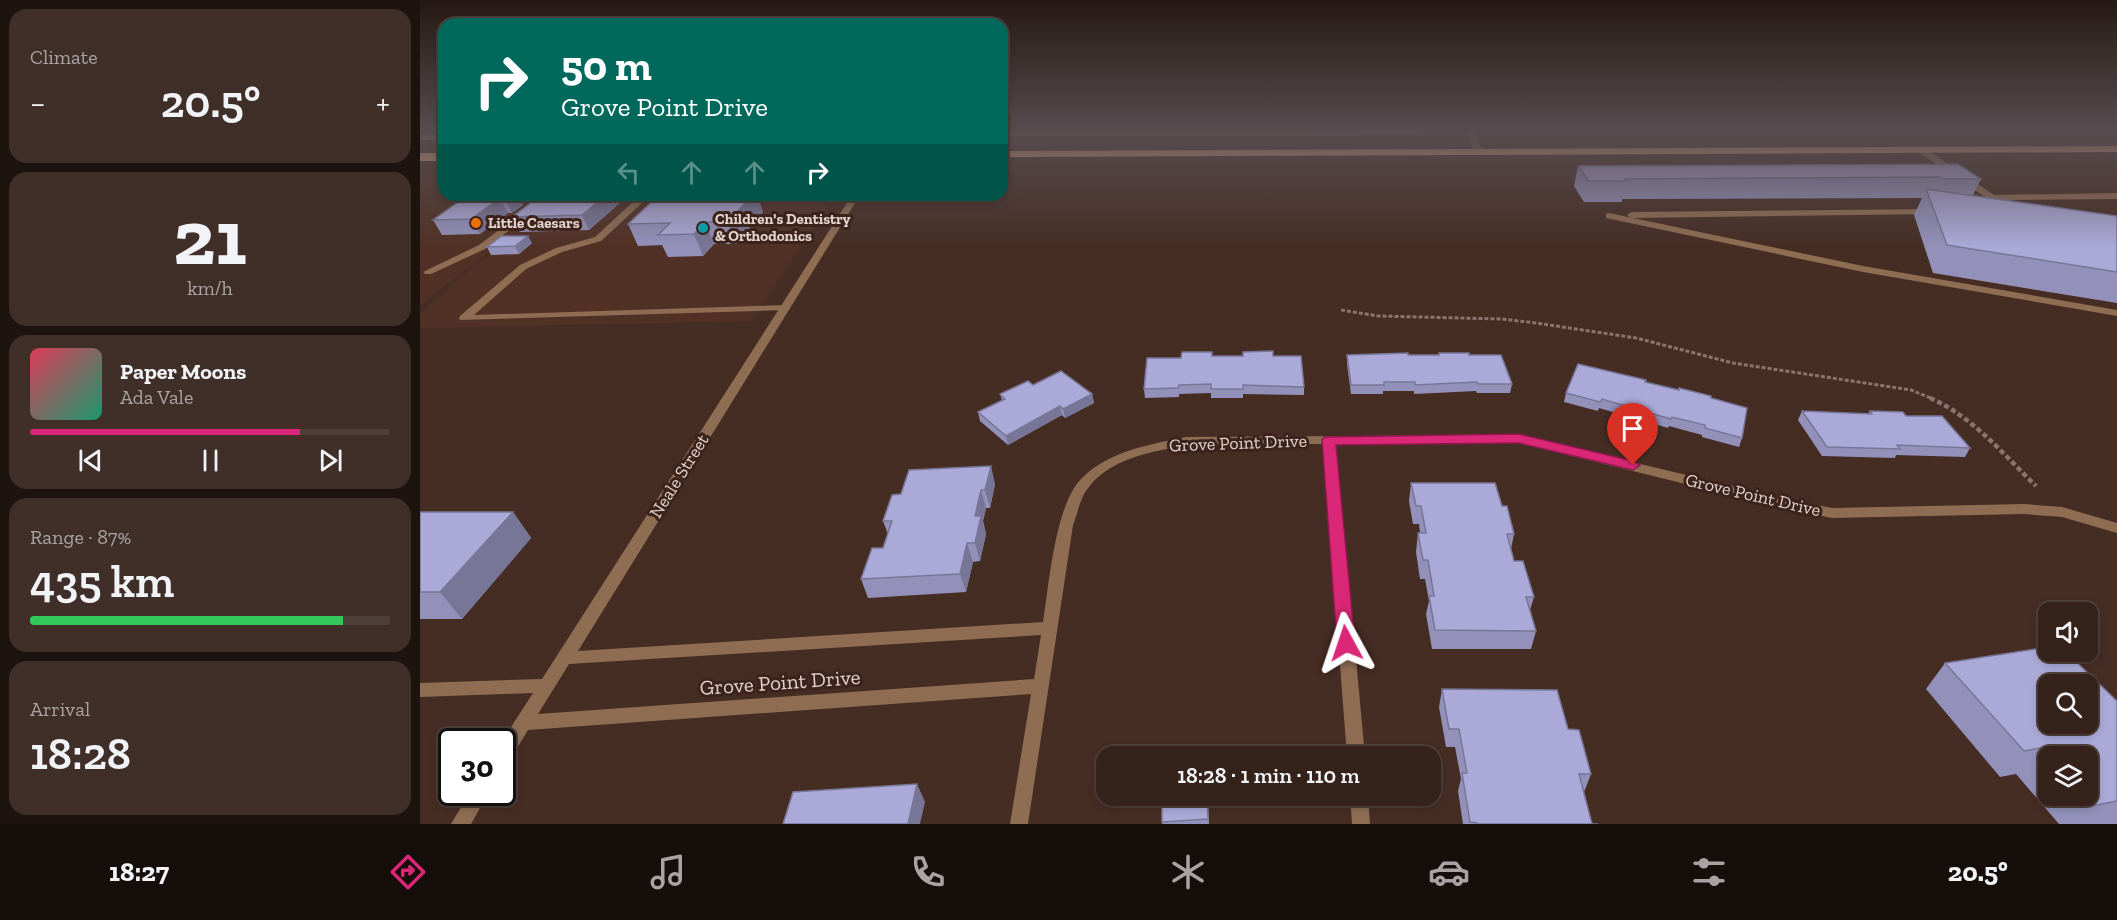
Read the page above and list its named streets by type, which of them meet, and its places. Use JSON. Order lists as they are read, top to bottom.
{
  "streets": {
    "street": ["Grove Point Drive", "Neale Street"]
  },
  "crossings": [
    ["Grove Point Drive", "Neale Street"]
  ],
  "places": ["Little Caesars", "Children's Dentistry & Orthodonics"],
  "page": {
    "tile": [
      "Climate",
      ["21", "km/h"],
      ["Range · 87%", "435 km"],
      ["Arrival", "18:28"]
    ],
    "turn": ["50 m", "Grove Point Drive"],
    "heat": ["−", "20.5°", "+"],
    "song": ["Paper Moons", "Ada Vale"],
    "limit": "30",
    "trip": "18:28 · 1 min · 110 m",
    "tabs": ["18:27", "20.5°"]
  }
}
